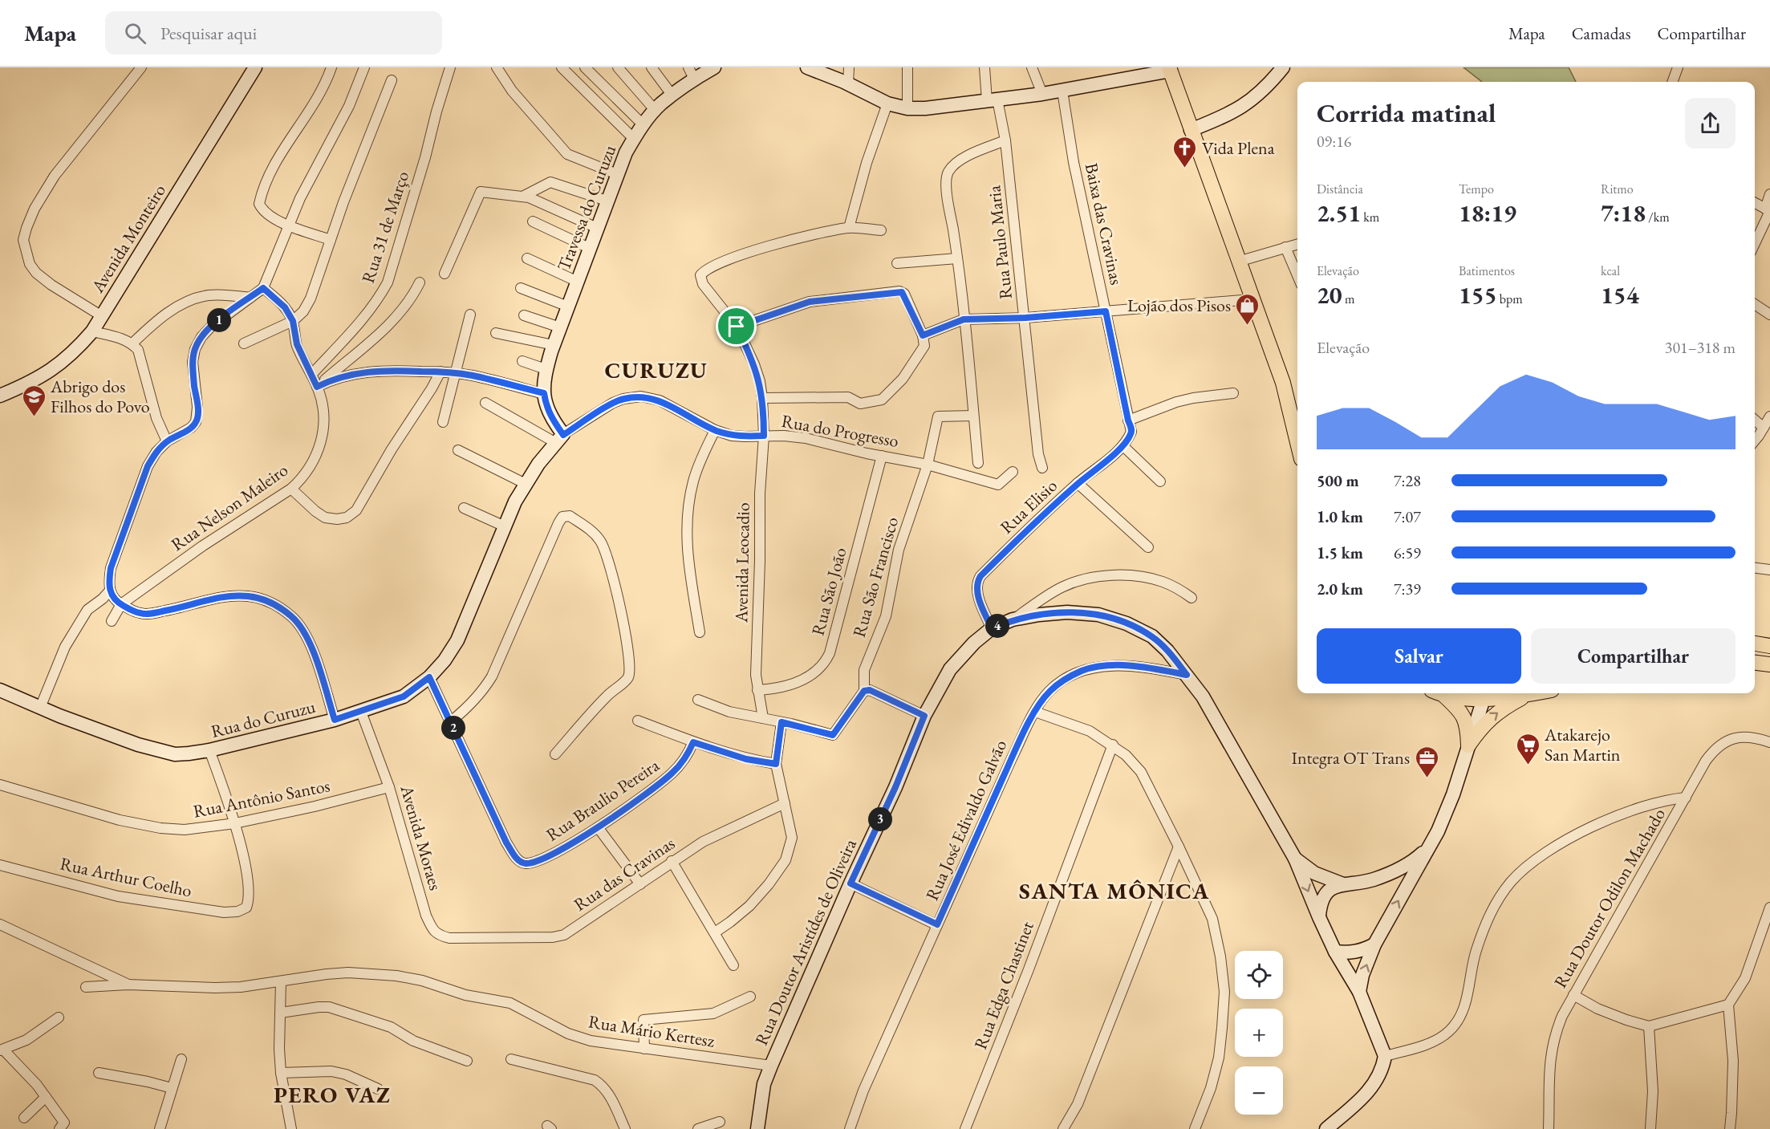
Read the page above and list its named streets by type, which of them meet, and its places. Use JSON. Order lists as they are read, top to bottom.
{
  "streets": {
    "street": [
      "Travessa do Curuzu",
      "Baixa das Cravinas",
      "Rua 31 de Março",
      "Avenida Monteiro",
      "Rua Paulo Maria",
      "Rua do Progresso",
      "Rua Elisio",
      "Rua Nelson Maleiro",
      "Avenida Leocadio",
      "Rua São Francisco",
      "Rua São João",
      "Rua do Curuzu",
      "Rua Antônio Santos",
      "Rua Braulio Pereira",
      "Rua José Edivaldo Galvão",
      "Avenida Moraes",
      "Rua das Cravinas",
      "Rua Arthur Coelho",
      "Rua Doutor Odilon Machado",
      "Rua Doutor Aristídes de Oliveira",
      "Rua Edga Chastinet",
      "Rua Mário Kertesz"
    ]
  },
  "crossings": [
    ["Baixa das Cravinas", "Rua Elisio"],
    ["Rua 31 de Março", "Rua Nelson Maleiro"],
    ["Rua do Progresso", "Avenida Leocadio"],
    ["Rua do Progresso", "Rua São Francisco"],
    ["Rua do Progresso", "Rua São João"],
    ["Rua do Progresso", "Rua do Curuzu"],
    ["Rua Elisio", "Rua Doutor Aristídes de Oliveira"],
    ["Avenida Leocadio", "Rua São João"],
    ["Rua do Curuzu", "Rua Braulio Pereira"],
    ["Rua do Curuzu", "Avenida Moraes"],
    ["Rua Antônio Santos", "Avenida Moraes"],
    ["Rua Antônio Santos", "Rua Arthur Coelho"],
    ["Rua José Edivaldo Galvão", "Rua Doutor Aristídes de Oliveira"],
    ["Avenida Moraes", "Rua das Cravinas"],
    ["Rua Doutor Aristídes de Oliveira", "Rua Mário Kertesz"]
  ],
  "districts": ["CURUZU", "SANTA MÔNICA", "PERO VAZ"],
  "places": {
    "church": ["Vida Plena"],
    "shop": ["Lojão dos Pisos"],
    "school or university": ["Abrigo dos Filhos do Povo"],
    "supermarket": ["Atakarejo San Martin"],
    "office": ["Integra OT Trans"]
  },
  "page": {
    "header": "Mapa",
    "search": "Pesquisar aqui",
    "nav": ["Mapa", "Camadas", "Compartilhar"],
    "heading": ["Corrida matinal", "09:16"],
    "stats": [
      ["Distância", "2.51 km"],
      ["Tempo", "18:19"],
      ["Ritmo", "7:18 /km"],
      ["Elevação", "20 m"],
      ["Batimentos", "155 bpm"],
      ["kcal", "154"]
    ],
    "pins": [
      "1",
      "4",
      "2",
      "3"
    ],
    "chart": ["Elevação", "301–318 m"],
    "list": [
      {
        "name": "500 m",
        "note": "7:28"
      },
      {
        "name": "1.0 km",
        "note": "7:07"
      },
      {
        "name": "1.5 km",
        "note": "6:59"
      },
      {
        "name": "2.0 km",
        "note": "7:39"
      }
    ],
    "buttons": ["Salvar", "Compartilhar"],
    "map_buttons": ["+", "−"]
  }
}
